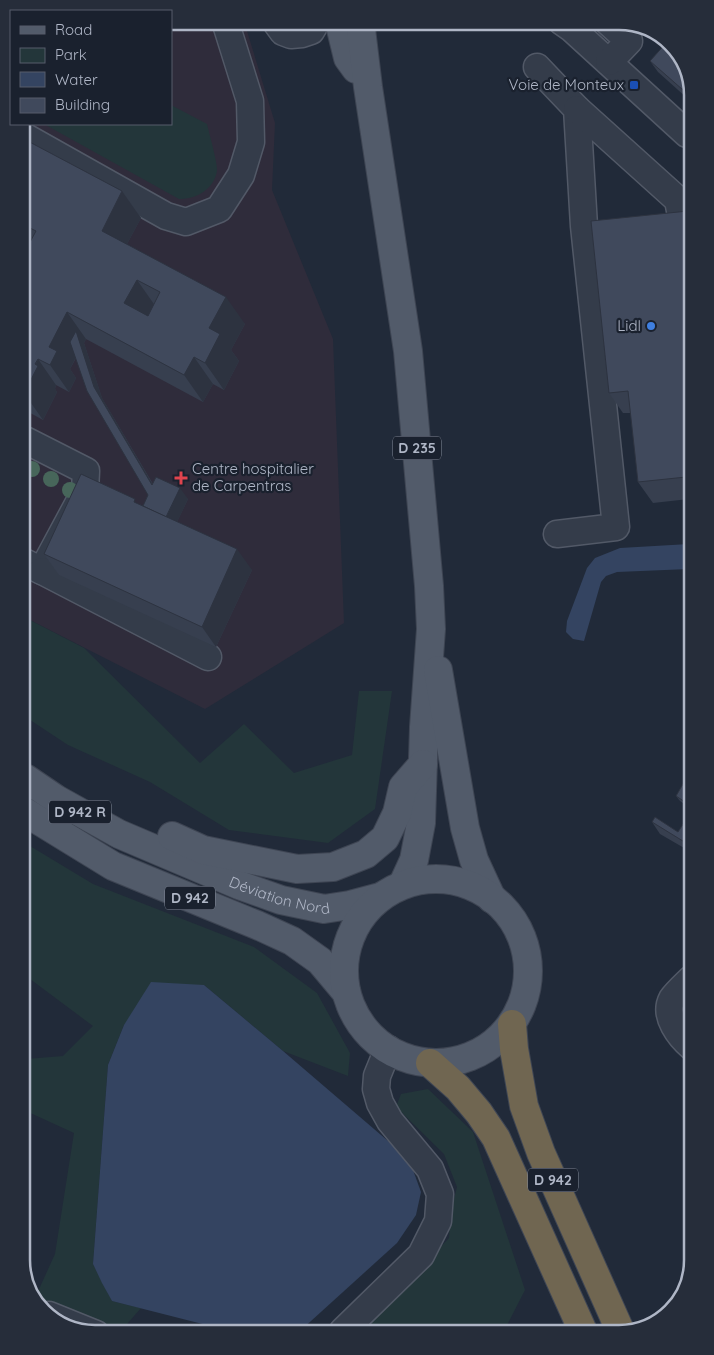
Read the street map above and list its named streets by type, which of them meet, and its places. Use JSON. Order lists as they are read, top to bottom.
{
  "streets": {
    "highway": ["D 942"],
    "main road": ["D 235", "D 942 R", "Déviation Nord"]
  },
  "places": {
    "transit": ["Voie de Monteux"],
    "other": ["Lidl"],
    "health": ["Centre hospitalier de Carpentras"]
  },
  "legend": [
    "Road",
    "Park",
    "Water",
    "Building"
  ]
}
